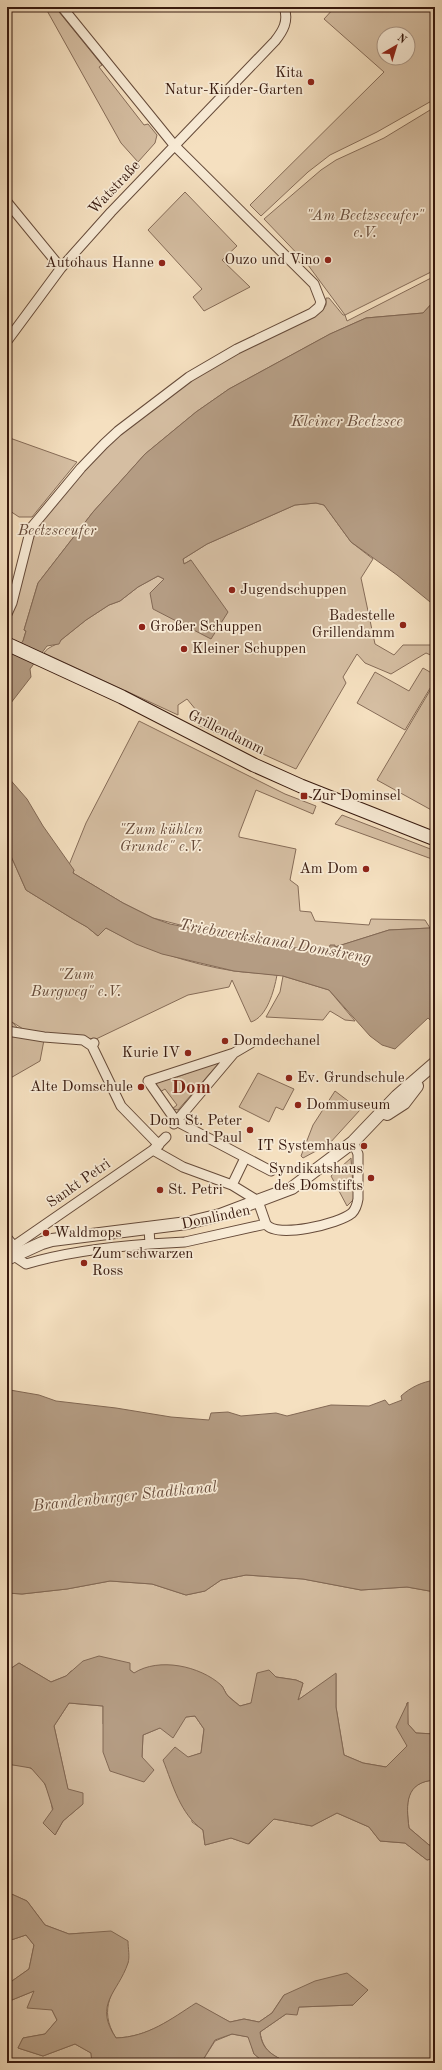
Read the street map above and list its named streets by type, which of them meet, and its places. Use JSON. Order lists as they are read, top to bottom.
{
  "streets": {
    "main road": ["Grillendamm"],
    "street": ["Watstraße", "Sankt Petri", "Domlinden"]
  },
  "crossings": [
    ["Sankt Petri", "Domlinden"]
  ],
  "districts": ["Dom"],
  "water": ["Kleiner Beetzsee", "Triebwerkskanal Domstreng", "Brandenburger Stadtkanal"],
  "parks": [
    "\"Am Beetzseeufer\" e.V.",
    "Beetzseeufer",
    "\"Zum kühlen Grunde\" e.V.",
    "\"Zum Burgweg\" e.V."
  ],
  "places": {
    "other": [
      "Kita Natur-Kinder-Garten",
      "Ouzo und Vino",
      "Autohaus Hanne",
      "Jugendschuppen",
      "Badestelle Grillendamm",
      "Großer Schuppen",
      "Kleiner Schuppen",
      "Am Dom",
      "Domdechanel",
      "Kurie IV",
      "Ev. Grundschule",
      "Alte Domschule",
      "Dommuseum",
      "Dom St. Peter und Paul",
      "IT Systemhaus",
      "Syndikatshaus des Domstifts",
      "St. Petri",
      "Waldmops",
      "Zum schwarzen Ross"
    ],
    "transit": ["Zur Dominsel"]
  },
  "north": "top right"
}
